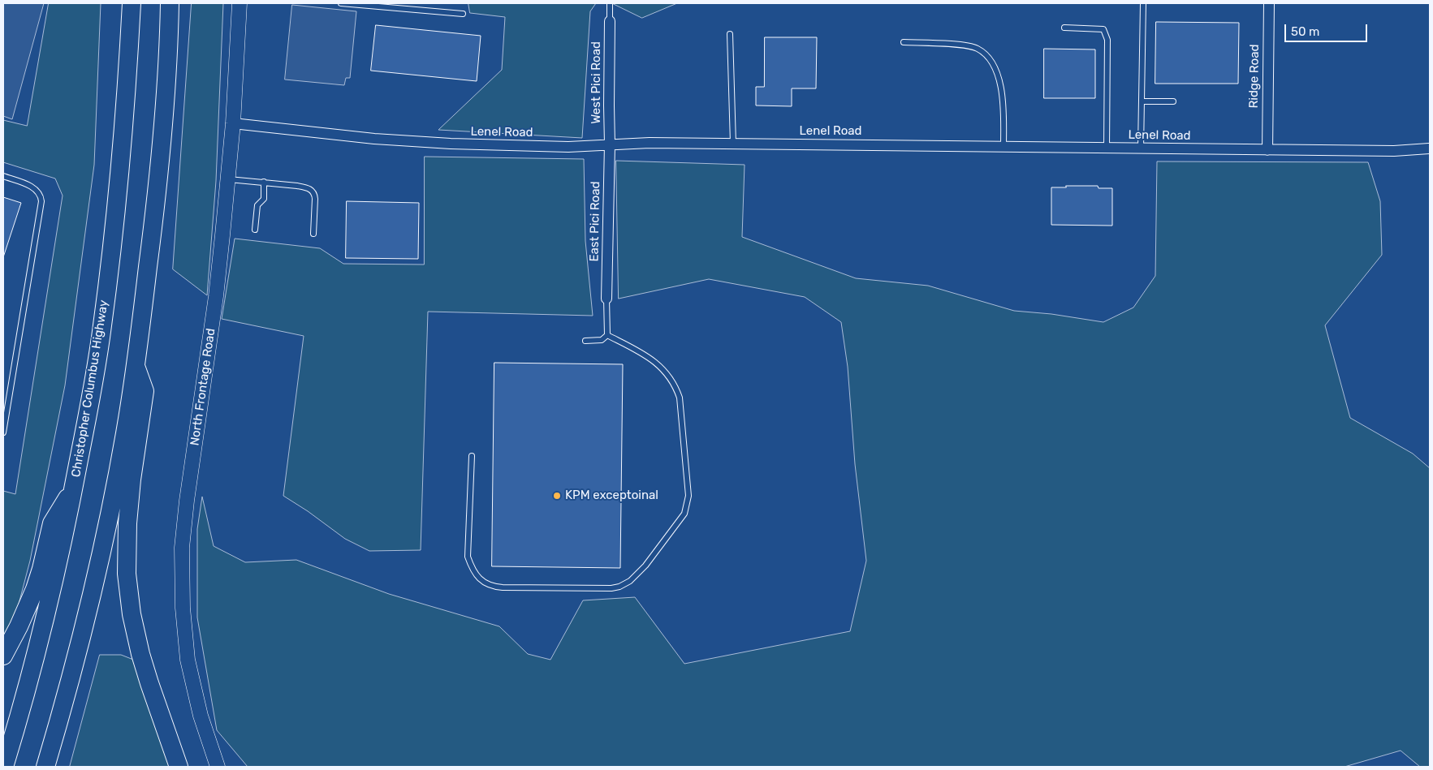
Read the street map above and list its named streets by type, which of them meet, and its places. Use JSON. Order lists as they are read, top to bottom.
{
  "streets": {
    "highway": ["Christopher Columbus Highway"],
    "main road": ["North Frontage Road"],
    "street": [
      "Ridge Road",
      "West Pici Road",
      "Lenel Road",
      "East Pici Road"
    ]
  },
  "crossings": [
    ["Ridge Road", "Lenel Road"],
    ["West Pici Road", "Lenel Road"],
    ["West Pici Road", "East Pici Road"],
    ["Lenel Road", "East Pici Road"],
    ["Lenel Road", "North Frontage Road"]
  ],
  "places": ["KPM exceptoinal"],
  "scale_bar": "50 m"
}
